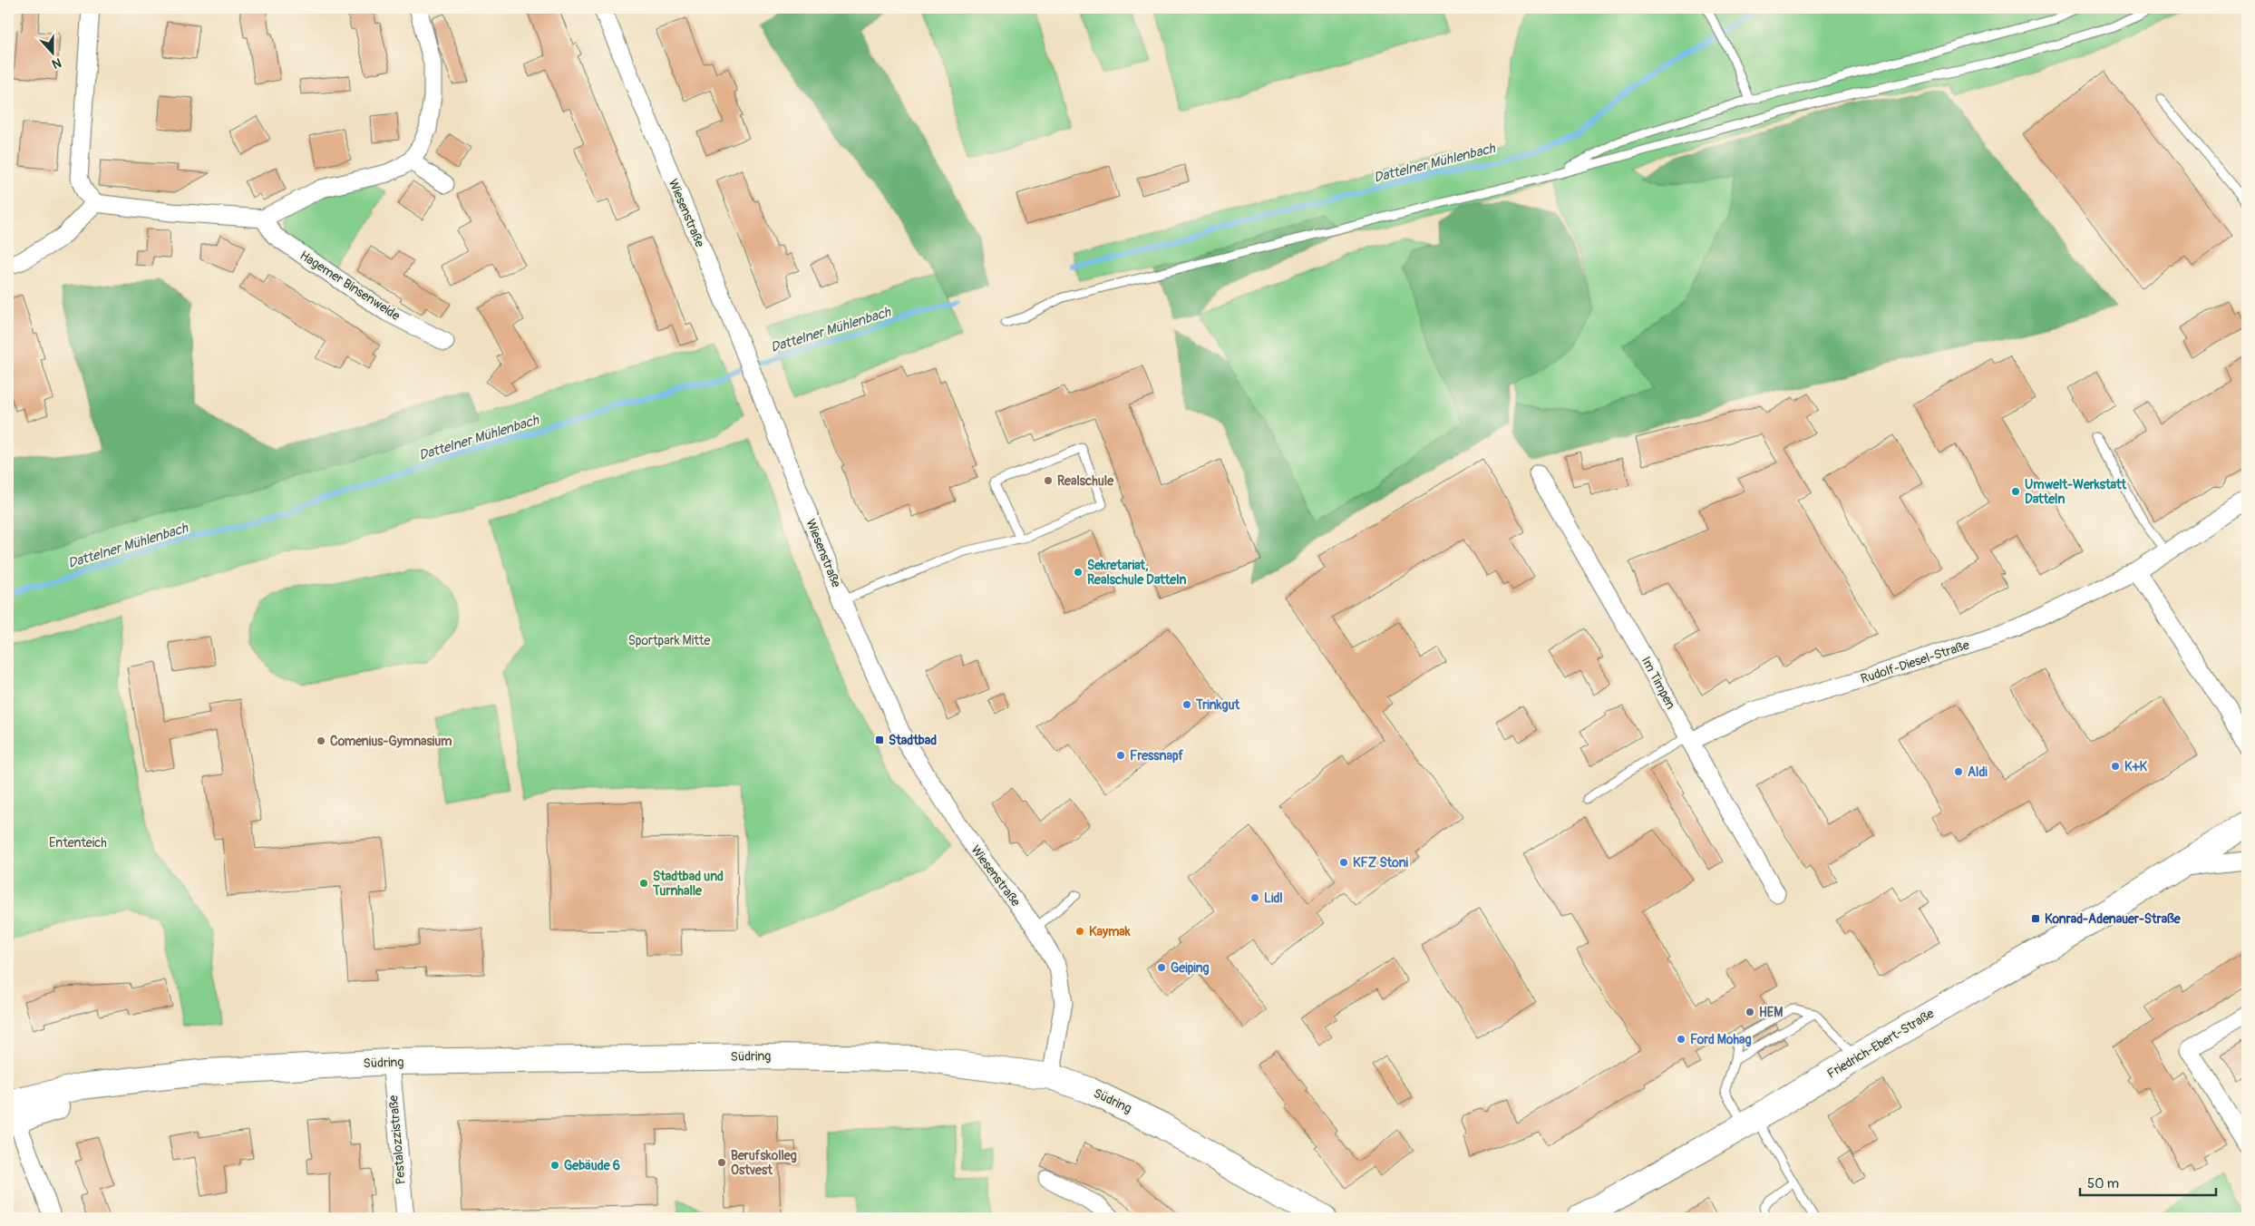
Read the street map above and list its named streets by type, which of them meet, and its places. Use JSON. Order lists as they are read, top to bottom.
{
  "streets": {
    "main road": ["Friedrich-Ebert-Straße", "Südring"],
    "street": [
      "Wiesenstraße",
      "Hagemer Binsenweide",
      "Rudolf-Diesel-Straße",
      "Im Timpen",
      "Pestalozzistraße"
    ]
  },
  "crossings": [
    ["Wiesenstraße", "Südring"],
    ["Rudolf-Diesel-Straße", "Im Timpen"],
    ["Südring", "Pestalozzistraße"]
  ],
  "water": ["Dattelner Mühlenbach"],
  "parks": ["Sportpark Mitte", "Ententeich"],
  "places": {
    "other": [
      "Realschule",
      "Umwelt-Werkstatt Datteln",
      "Sekretariat, Realschule Datteln",
      "Trinkgut",
      "Comenius-Gymnasium",
      "Fressnapf",
      "K+K",
      "Aldi",
      "KFZ Stoni",
      "Stadtbad und Turnhalle",
      "Lidl",
      "Kaymak",
      "Geiping",
      "HEM",
      "Ford Mohag",
      "Berufskolleg Ostvest",
      "Gebäude 6"
    ],
    "transit": ["Stadtbad", "Konrad-Adenauer-Straße"]
  },
  "scale_bar": "50 m",
  "north": "bottom"
}
